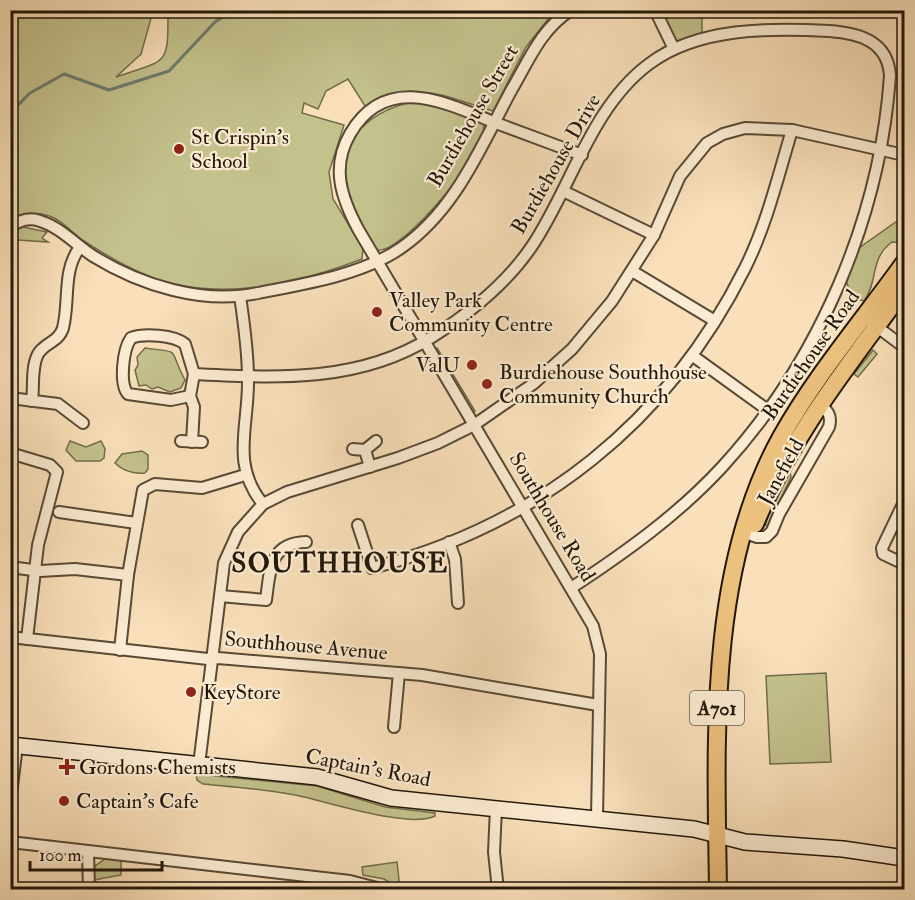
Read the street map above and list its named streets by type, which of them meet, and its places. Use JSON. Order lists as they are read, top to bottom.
{
  "streets": {
    "main road": ["Burdiehouse Road", "A701", "Captain's Road"],
    "street": [
      "Burdiehouse Street",
      "Burdiehouse Drive",
      "Southhouse Road",
      "Southhouse Avenue"
    ]
  },
  "crossings": [
    ["Burdiehouse Street", "Southhouse Road"],
    ["Burdiehouse Drive", "Southhouse Road"],
    ["Burdiehouse Road", "A701"],
    ["Burdiehouse Road", "Captain's Road"],
    ["Southhouse Road", "Southhouse Avenue"],
    ["Southhouse Road", "Captain's Road"],
    ["A701", "Captain's Road"]
  ],
  "districts": ["SOUTHHOUSE"],
  "places": {
    "other": [
      "St Crispin's School",
      "Valley Park Community Centre",
      "ValU",
      "Burdiehouse Southhouse Community Church",
      "KeyStore",
      "Captain's Cafe"
    ],
    "health": ["Gordons Chemists"]
  },
  "scale_bar": "100 m"
}
